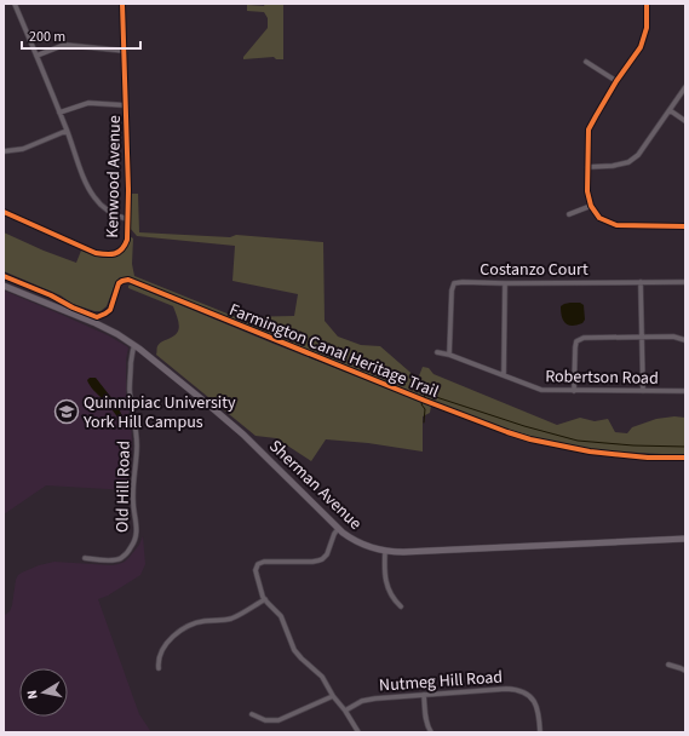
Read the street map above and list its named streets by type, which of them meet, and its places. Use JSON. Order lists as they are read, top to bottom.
{
  "streets": {
    "main road": ["Sherman Avenue"],
    "street": [
      "Kenwood Avenue",
      "Costanzo Court",
      "Robertson Road",
      "Old Hill Road",
      "Nutmeg Hill Road"
    ],
    "cycle path": ["Farmington Canal Heritage Trail"]
  },
  "crossings": [
    ["Costanzo Court", "Robertson Road"],
    ["Sherman Avenue", "Old Hill Road"]
  ],
  "places": {
    "school or university": ["Quinnipiac University York Hill Campus"]
  },
  "scale_bar": "200 m",
  "north": "left"
}
